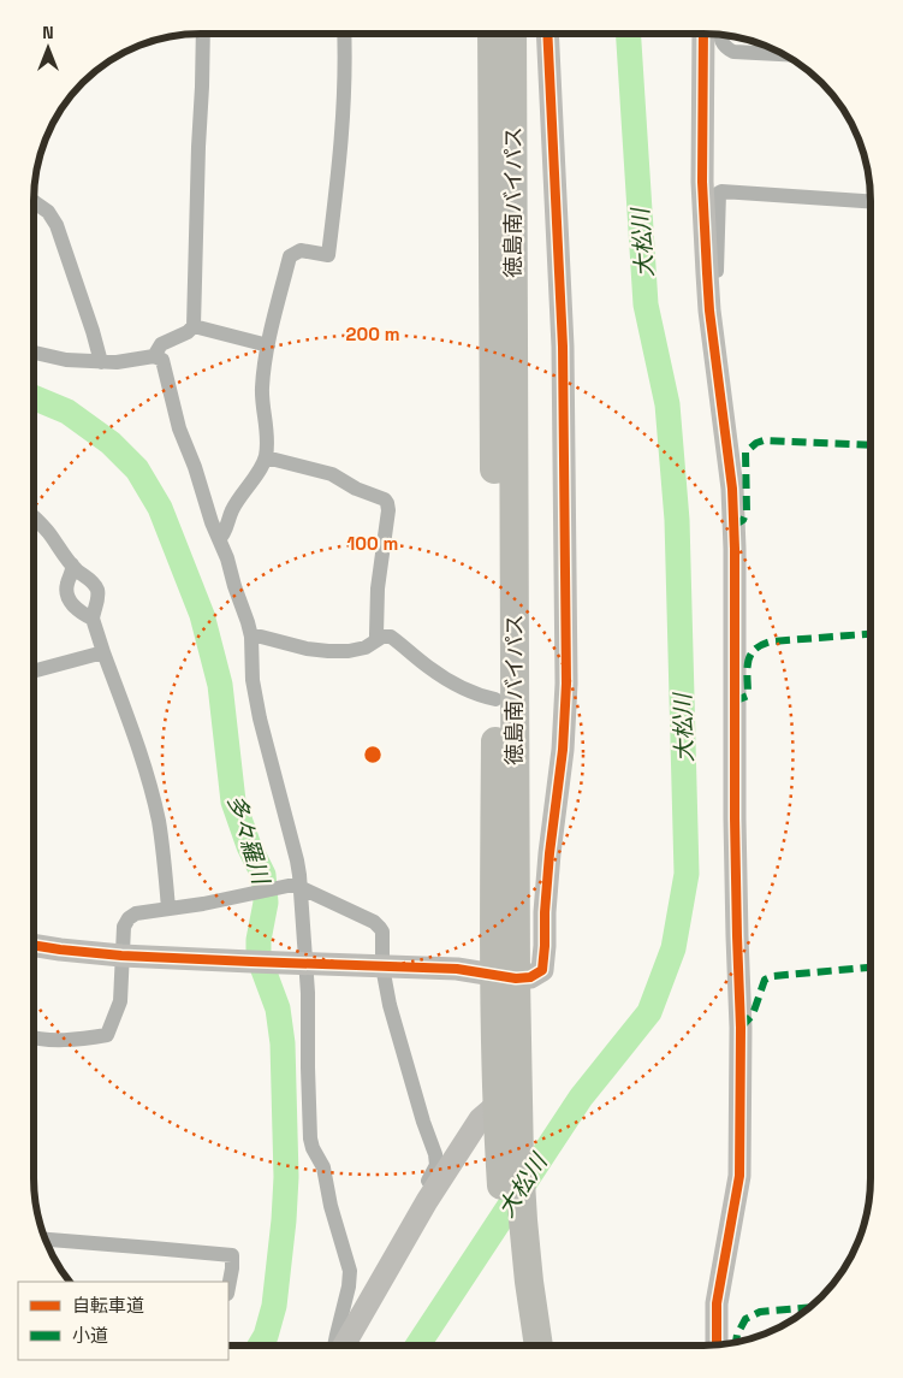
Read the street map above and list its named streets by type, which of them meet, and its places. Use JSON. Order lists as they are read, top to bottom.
{
  "streets": {
    "highway": ["徳島南バイパス"]
  },
  "water": ["大松川", "多々羅川"],
  "legend": ["自転車道", "小道"],
  "north": "top",
  "rings": ["200 m", "100 m"]
}
